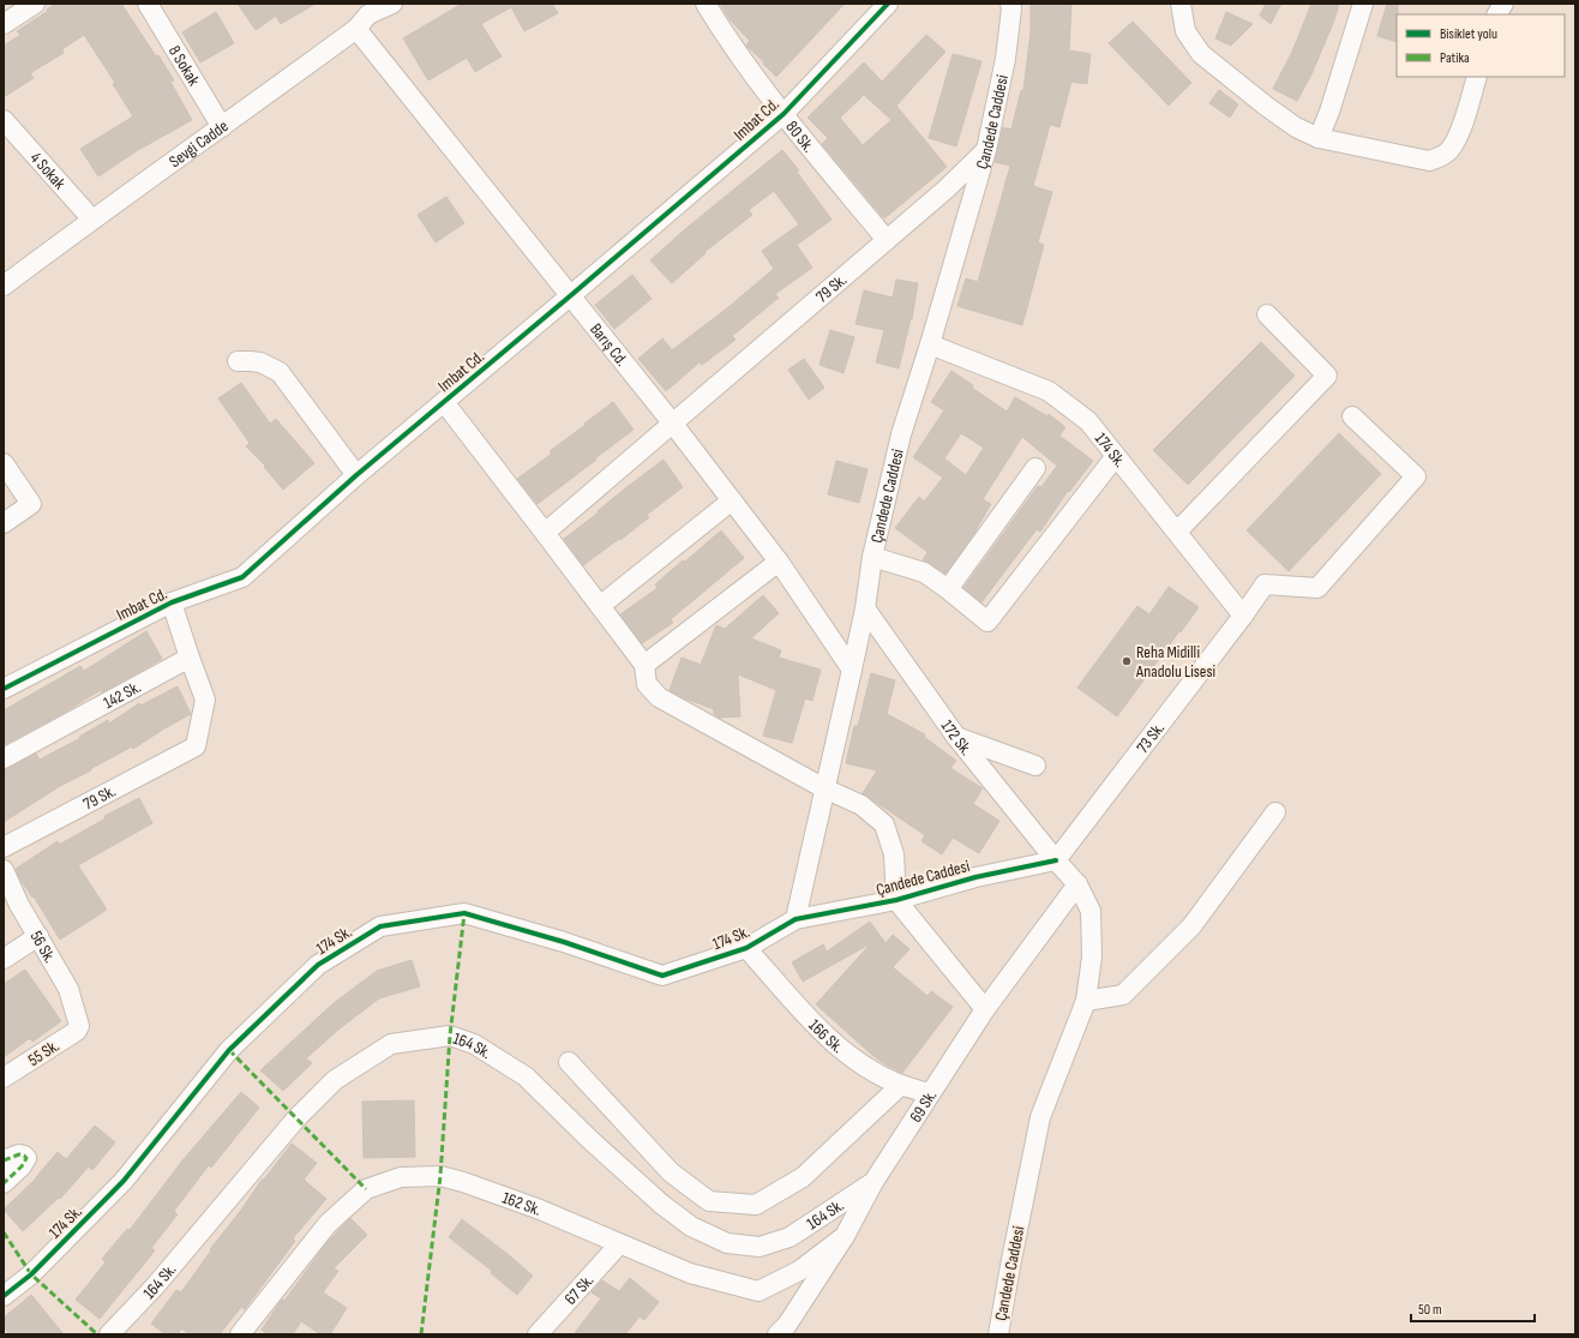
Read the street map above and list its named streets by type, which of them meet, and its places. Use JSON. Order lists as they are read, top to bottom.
{
  "streets": {
    "street": [
      "8 Sokak",
      "Imbat Cd.",
      "Çandede Caddesi",
      "80 Sk.",
      "Sevgi Cadde",
      "4 Sokak",
      "79 Sk.",
      "Barış Cd.",
      "174 Sk.",
      "142 Sk.",
      "172 Sk.",
      "73 Sk.",
      "56 Sk.",
      "166 Sk.",
      "164 Sk.",
      "55 Sk.",
      "69 Sk.",
      "162 Sk.",
      "67 Sk."
    ]
  },
  "crossings": [
    ["8 Sokak", "Sevgi Cadde"],
    ["Imbat Cd.", "80 Sk."],
    ["Imbat Cd.", "Barış Cd."],
    ["Çandede Caddesi", "79 Sk."],
    ["Çandede Caddesi", "Barış Cd."],
    ["Çandede Caddesi", "174 Sk."],
    ["Çandede Caddesi", "172 Sk."],
    ["Çandede Caddesi", "73 Sk."],
    ["Çandede Caddesi", "69 Sk."],
    ["80 Sk.", "79 Sk."],
    ["Sevgi Cadde", "4 Sokak"],
    ["Sevgi Cadde", "Barış Cd."],
    ["79 Sk.", "Barış Cd."],
    ["79 Sk.", "142 Sk."],
    ["174 Sk.", "73 Sk."],
    ["174 Sk.", "166 Sk."],
    ["172 Sk.", "73 Sk."],
    ["56 Sk.", "55 Sk."],
    ["166 Sk.", "69 Sk."],
    ["164 Sk.", "69 Sk."],
    ["69 Sk.", "162 Sk."],
    ["162 Sk.", "67 Sk."]
  ],
  "places": ["Reha Midilli Anadolu Lisesi"],
  "legend": ["Bisiklet yolu", "Patika"],
  "scale_bar": "50 m"
}
